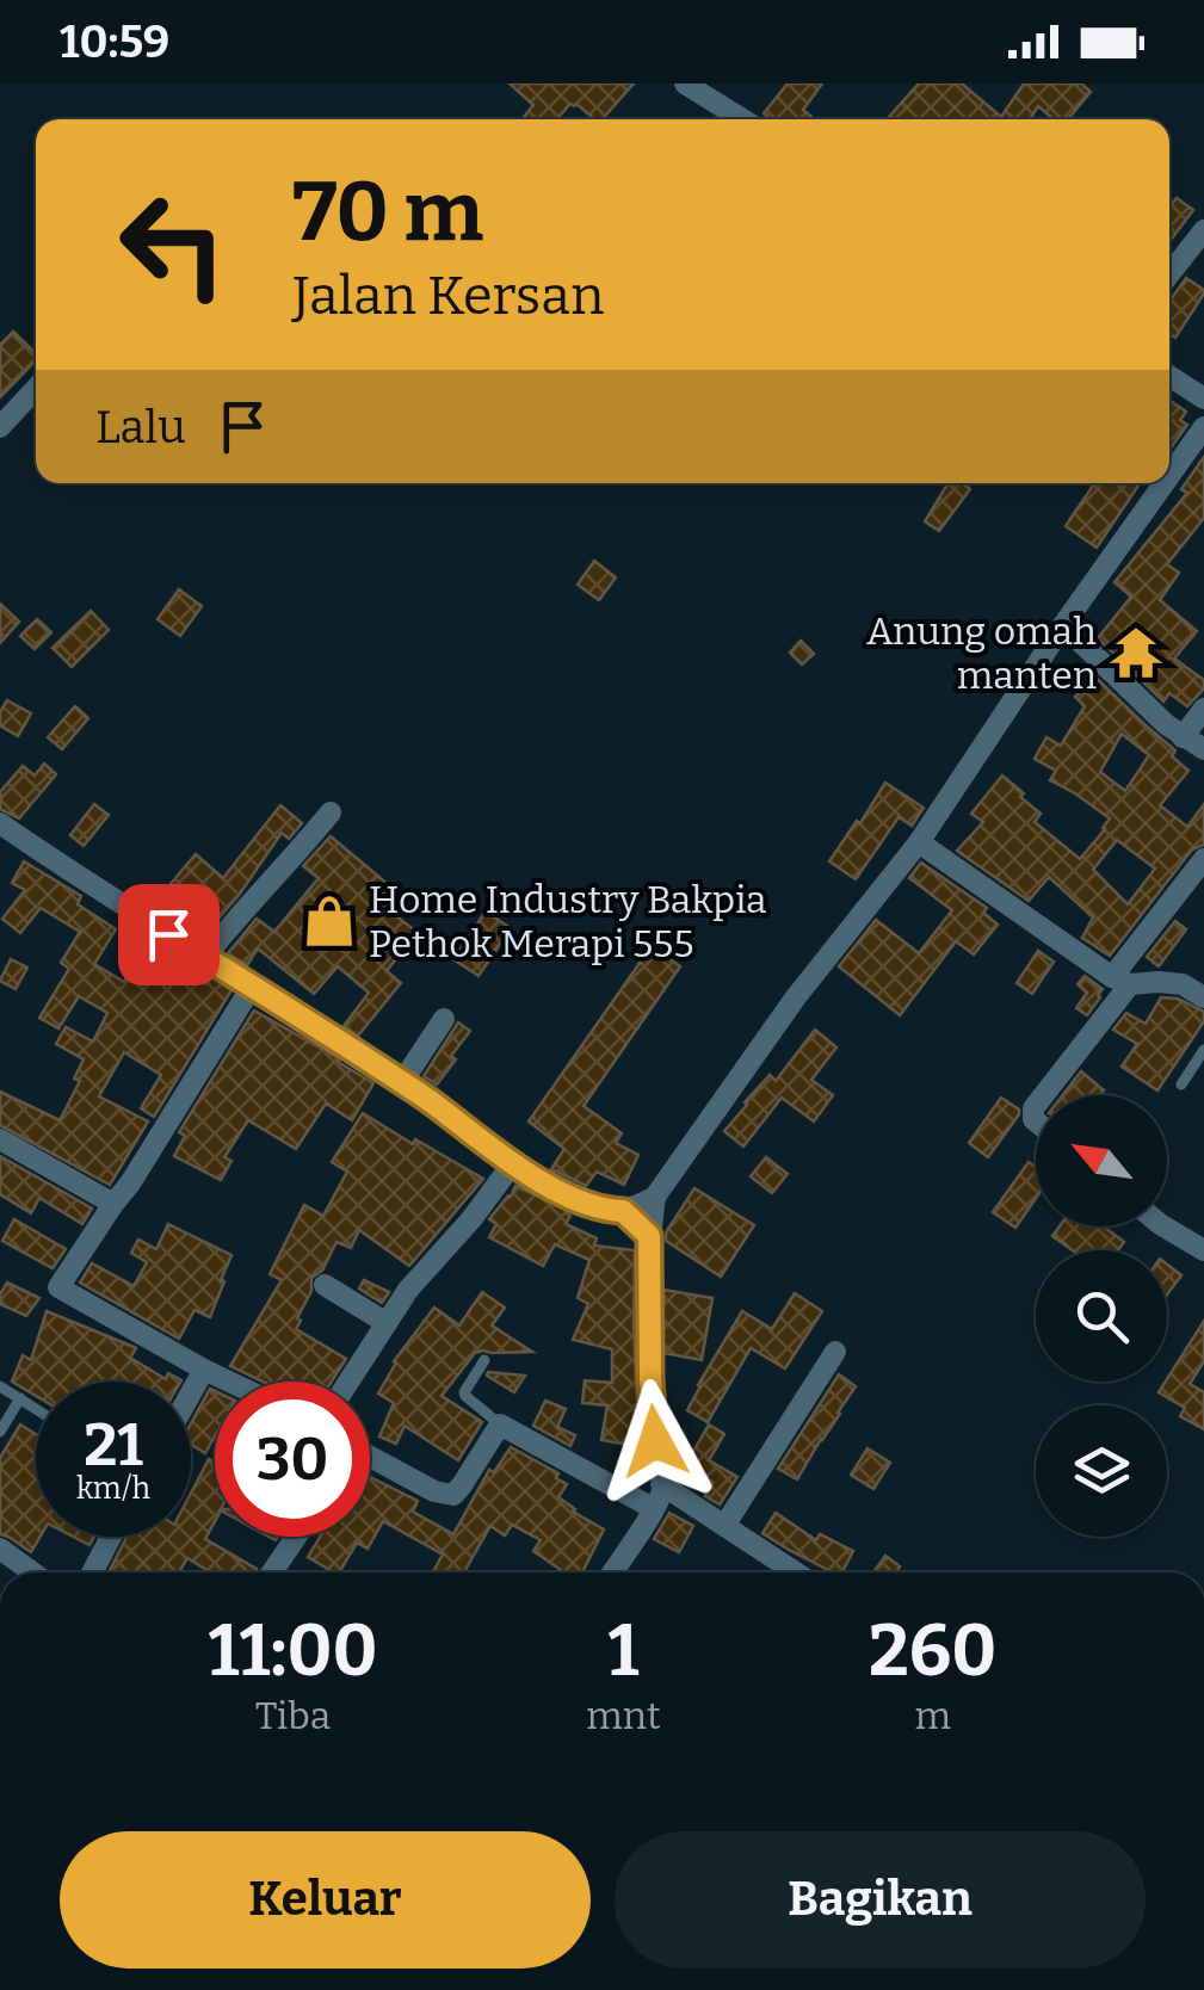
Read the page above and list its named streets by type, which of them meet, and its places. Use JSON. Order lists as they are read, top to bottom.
{
  "places": {
    "temple": ["Anung omah manten"],
    "shop": ["Home Industry Bakpia Pethok Merapi 555"]
  },
  "north": "top left",
  "page": {
    "status": "10:59",
    "turn": ["70 m", "Jalan Kersan"],
    "then": "Lalu",
    "speed": "21 km/h",
    "limit": "30",
    "eta": [
      "11:00",
      "Tiba",
      "1",
      "mnt",
      "260",
      "m"
    ],
    "buttons": ["Keluar", "Bagikan"]
  }
}
